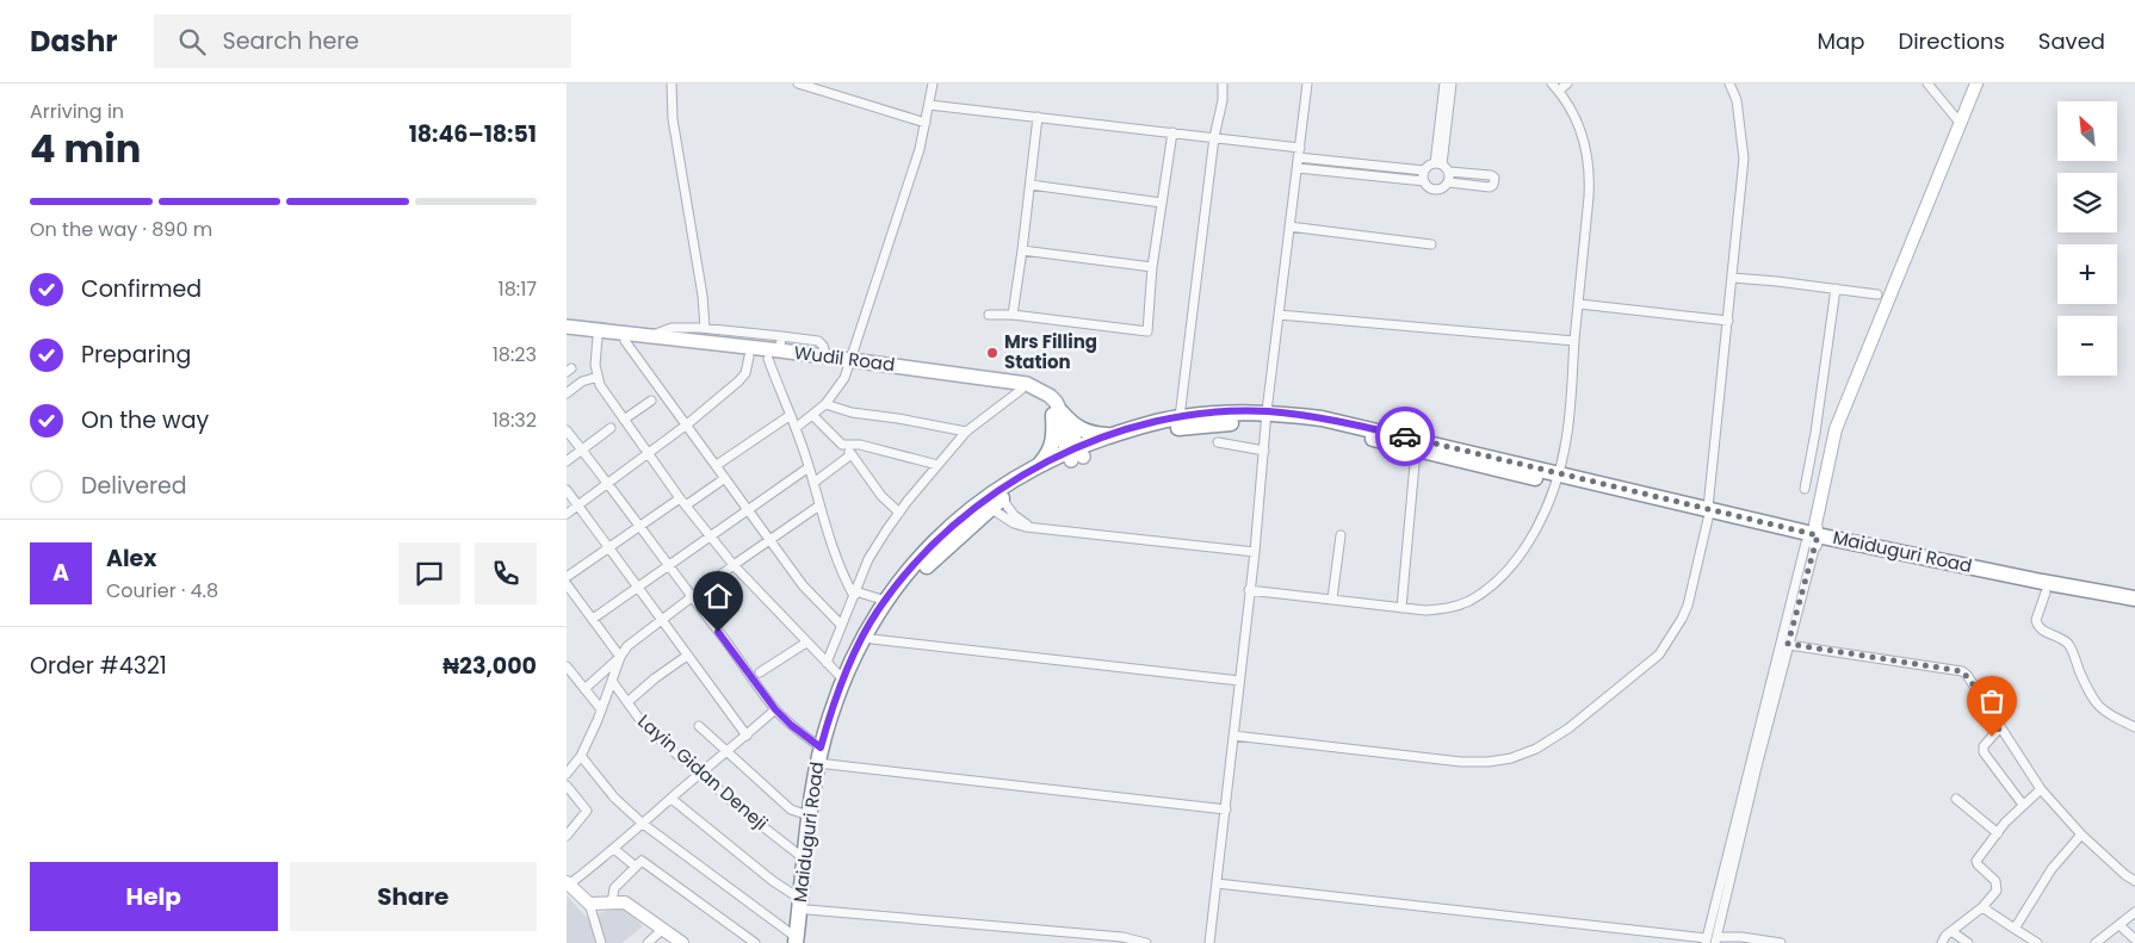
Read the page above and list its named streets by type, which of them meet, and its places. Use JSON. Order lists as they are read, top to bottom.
{
  "streets": {
    "highway": ["Maiduguri Road"],
    "main road": ["Wudil Road"],
    "street": ["Layin Gidan Deneji"]
  },
  "crossings": [
    ["Wudil Road", "Maiduguri Road"],
    ["Maiduguri Road", "Layin Gidan Deneji"]
  ],
  "places": ["Mrs Filling Station"],
  "north": "top left",
  "page": {
    "header": "Dashr",
    "search": "Search here",
    "nav": ["Map", "Directions", "Saved"],
    "heading": ["4 min", "Arriving in", "18:46–18:51"],
    "panel": [
      "Alex",
      "Courier · 4.8",
      "Order #4321",
      "₦23,000"
    ],
    "map_buttons": ["+", "−"],
    "bar": "On the way · 890 m",
    "list": [
      ["Confirmed", "18:17"],
      ["Preparing", "18:23"],
      ["On the way", "18:32"],
      "Delivered"
    ],
    "round": "A",
    "buttons": ["Help", "Share"]
  }
}
